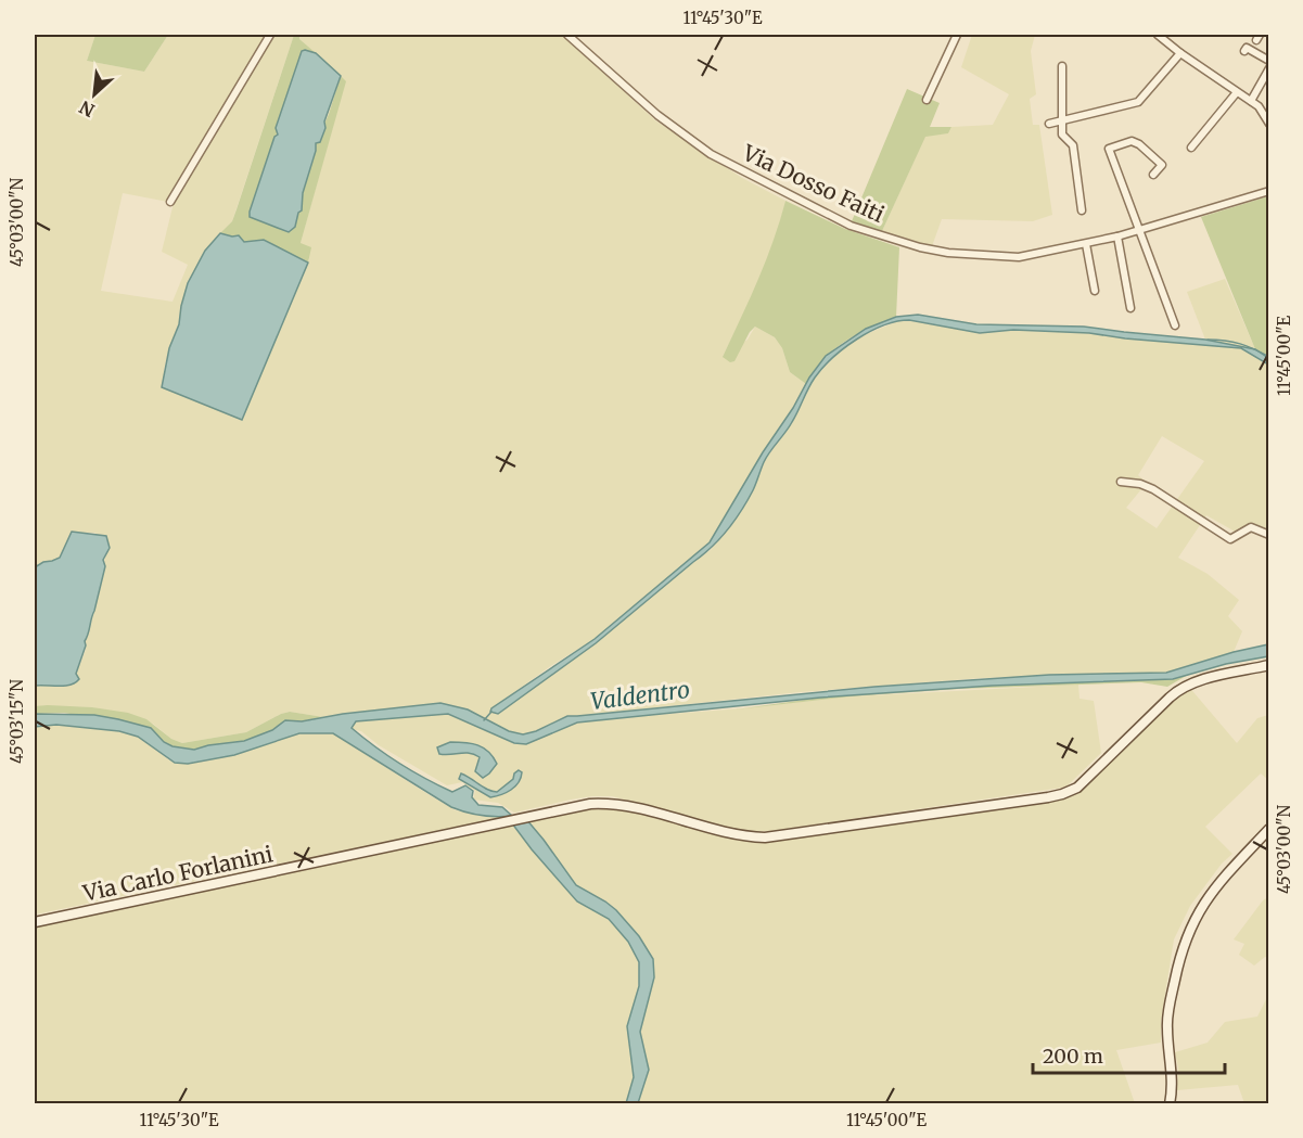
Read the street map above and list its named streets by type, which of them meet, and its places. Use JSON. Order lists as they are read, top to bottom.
{
  "streets": {
    "main road": ["Via Carlo Forlanini"],
    "street": ["Via Dosso Faiti"]
  },
  "water": ["Valdentro"],
  "scale_bar": "200 m",
  "north": "bottom left",
  "coordinates": [
    "11°45'30\"E",
    "45°03'00\"N",
    "11°45'00\"E",
    "45°03'15\"N"
  ]
}
